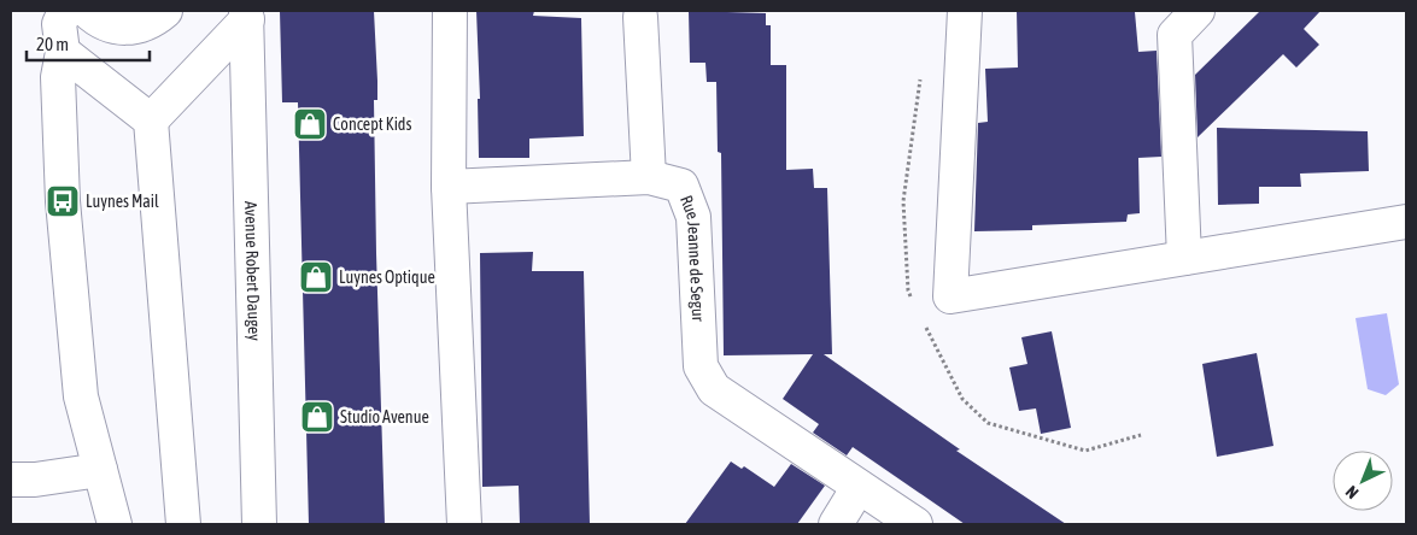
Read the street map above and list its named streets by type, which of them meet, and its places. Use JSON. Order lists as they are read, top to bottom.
{
  "streets": {
    "street": ["Rue Jeanne de Segur", "Avenue Robert Daugey"]
  },
  "places": {
    "shop": ["Concept Kids", "Luynes Optique", "Studio Avenue"],
    "bus stop": ["Luynes Mail"]
  },
  "scale_bar": "20 m",
  "north": "bottom left"
}
